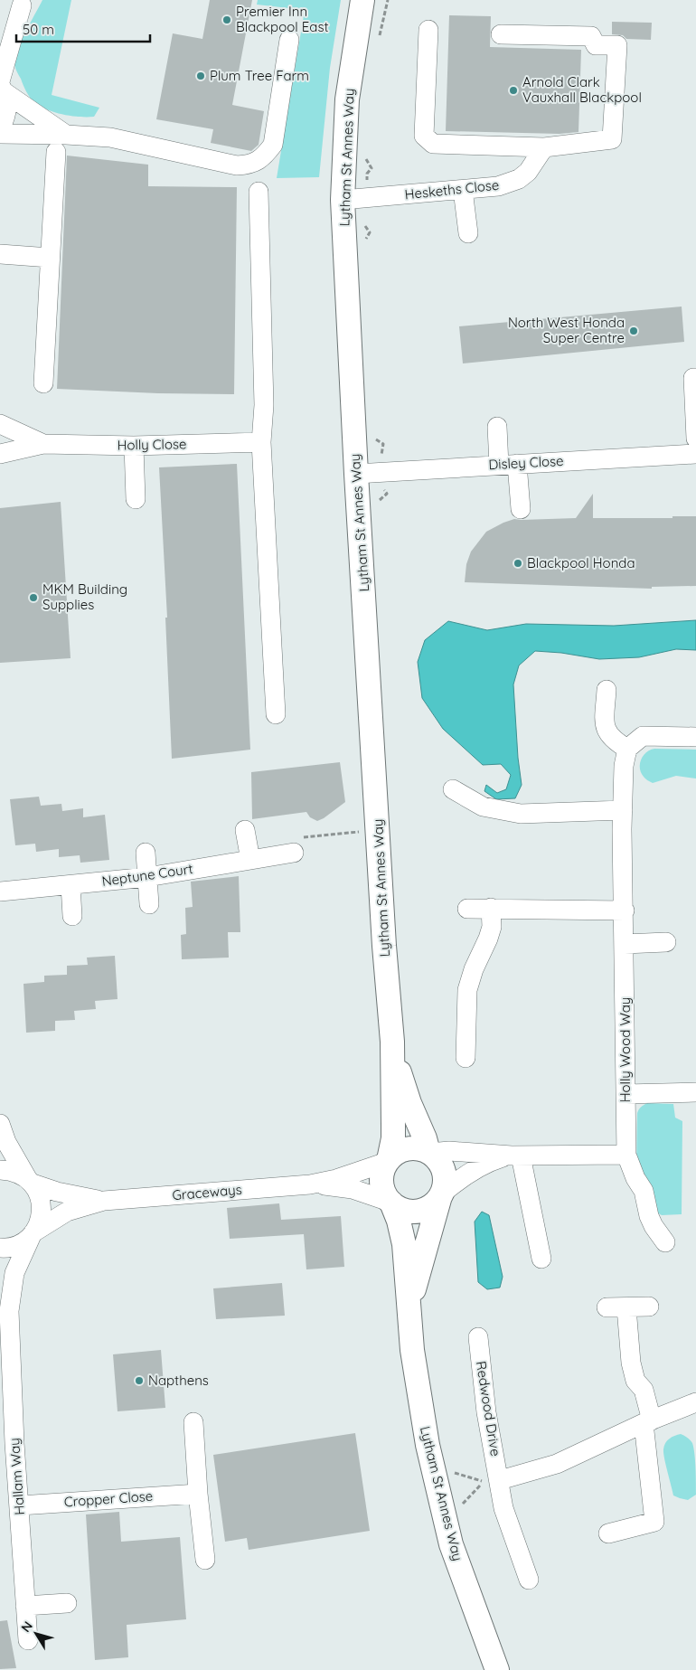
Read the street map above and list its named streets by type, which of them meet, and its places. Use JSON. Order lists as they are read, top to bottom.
{
  "streets": {
    "main road": ["Lytham St Annes Way"],
    "street": [
      "Heskeths Close",
      "Holly Close",
      "Disley Close",
      "Neptune Court",
      "Holly Wood Way",
      "Graceways",
      "Redwood Drive",
      "Hallam Way",
      "Cropper Close"
    ]
  },
  "crossings": [
    ["Lytham St Annes Way", "Heskeths Close"],
    ["Lytham St Annes Way", "Disley Close"],
    ["Lytham St Annes Way", "Graceways"],
    ["Graceways", "Hallam Way"],
    ["Hallam Way", "Cropper Close"]
  ],
  "places": [
    "Premier Inn Blackpool East",
    "Plum Tree Farm",
    "Arnold Clark Vauxhall Blackpool",
    "North West Honda Super Centre",
    "Blackpool Honda",
    "MKM Building Supplies",
    "Napthens"
  ],
  "scale_bar": "50 m",
  "north": "top left"
}
